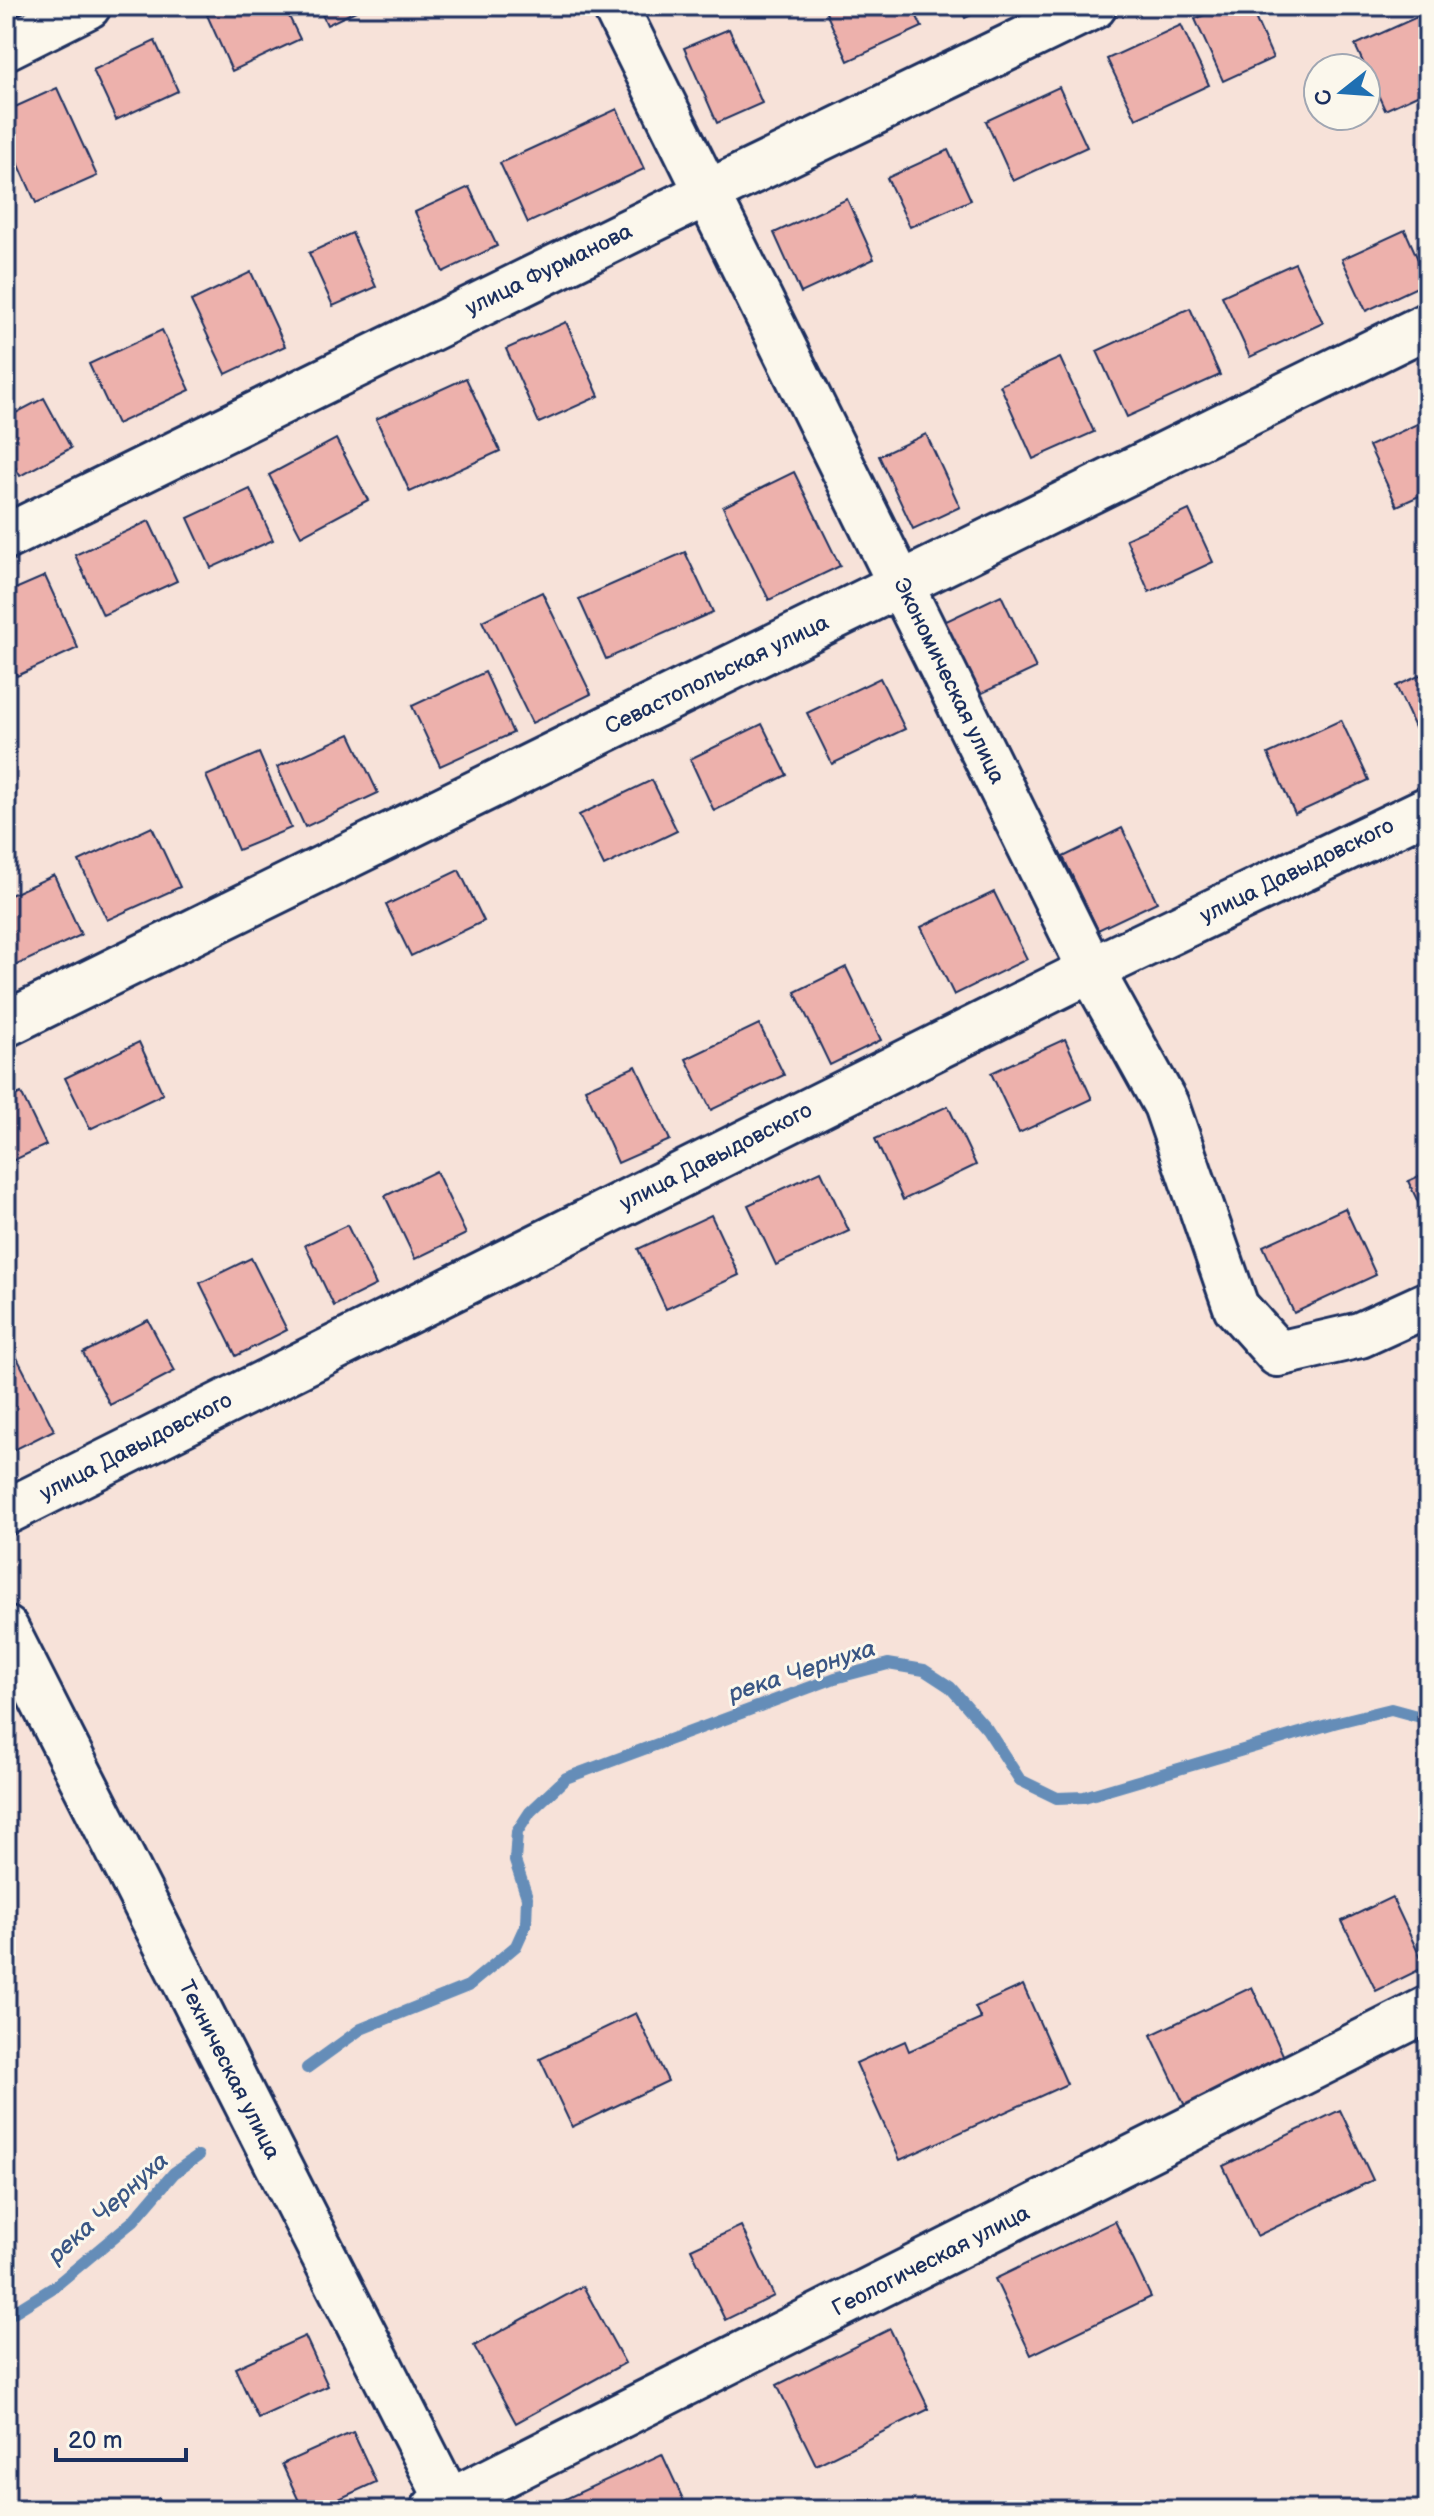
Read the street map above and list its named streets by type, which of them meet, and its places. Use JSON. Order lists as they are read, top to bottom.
{
  "streets": {
    "street": [
      "улица Фурманова",
      "Севастопольская улица",
      "Экономическая улица",
      "улица Давыдовского",
      "Техническая улица",
      "Геологическая улица"
    ]
  },
  "crossings": [
    ["улица Фурманова", "Экономическая улица"],
    ["Севастопольская улица", "Экономическая улица"],
    ["Экономическая улица", "улица Давыдовского"],
    ["Техническая улица", "Геологическая улица"]
  ],
  "water": ["река Чернуха"],
  "scale_bar": "20 m",
  "north": "left"
}
